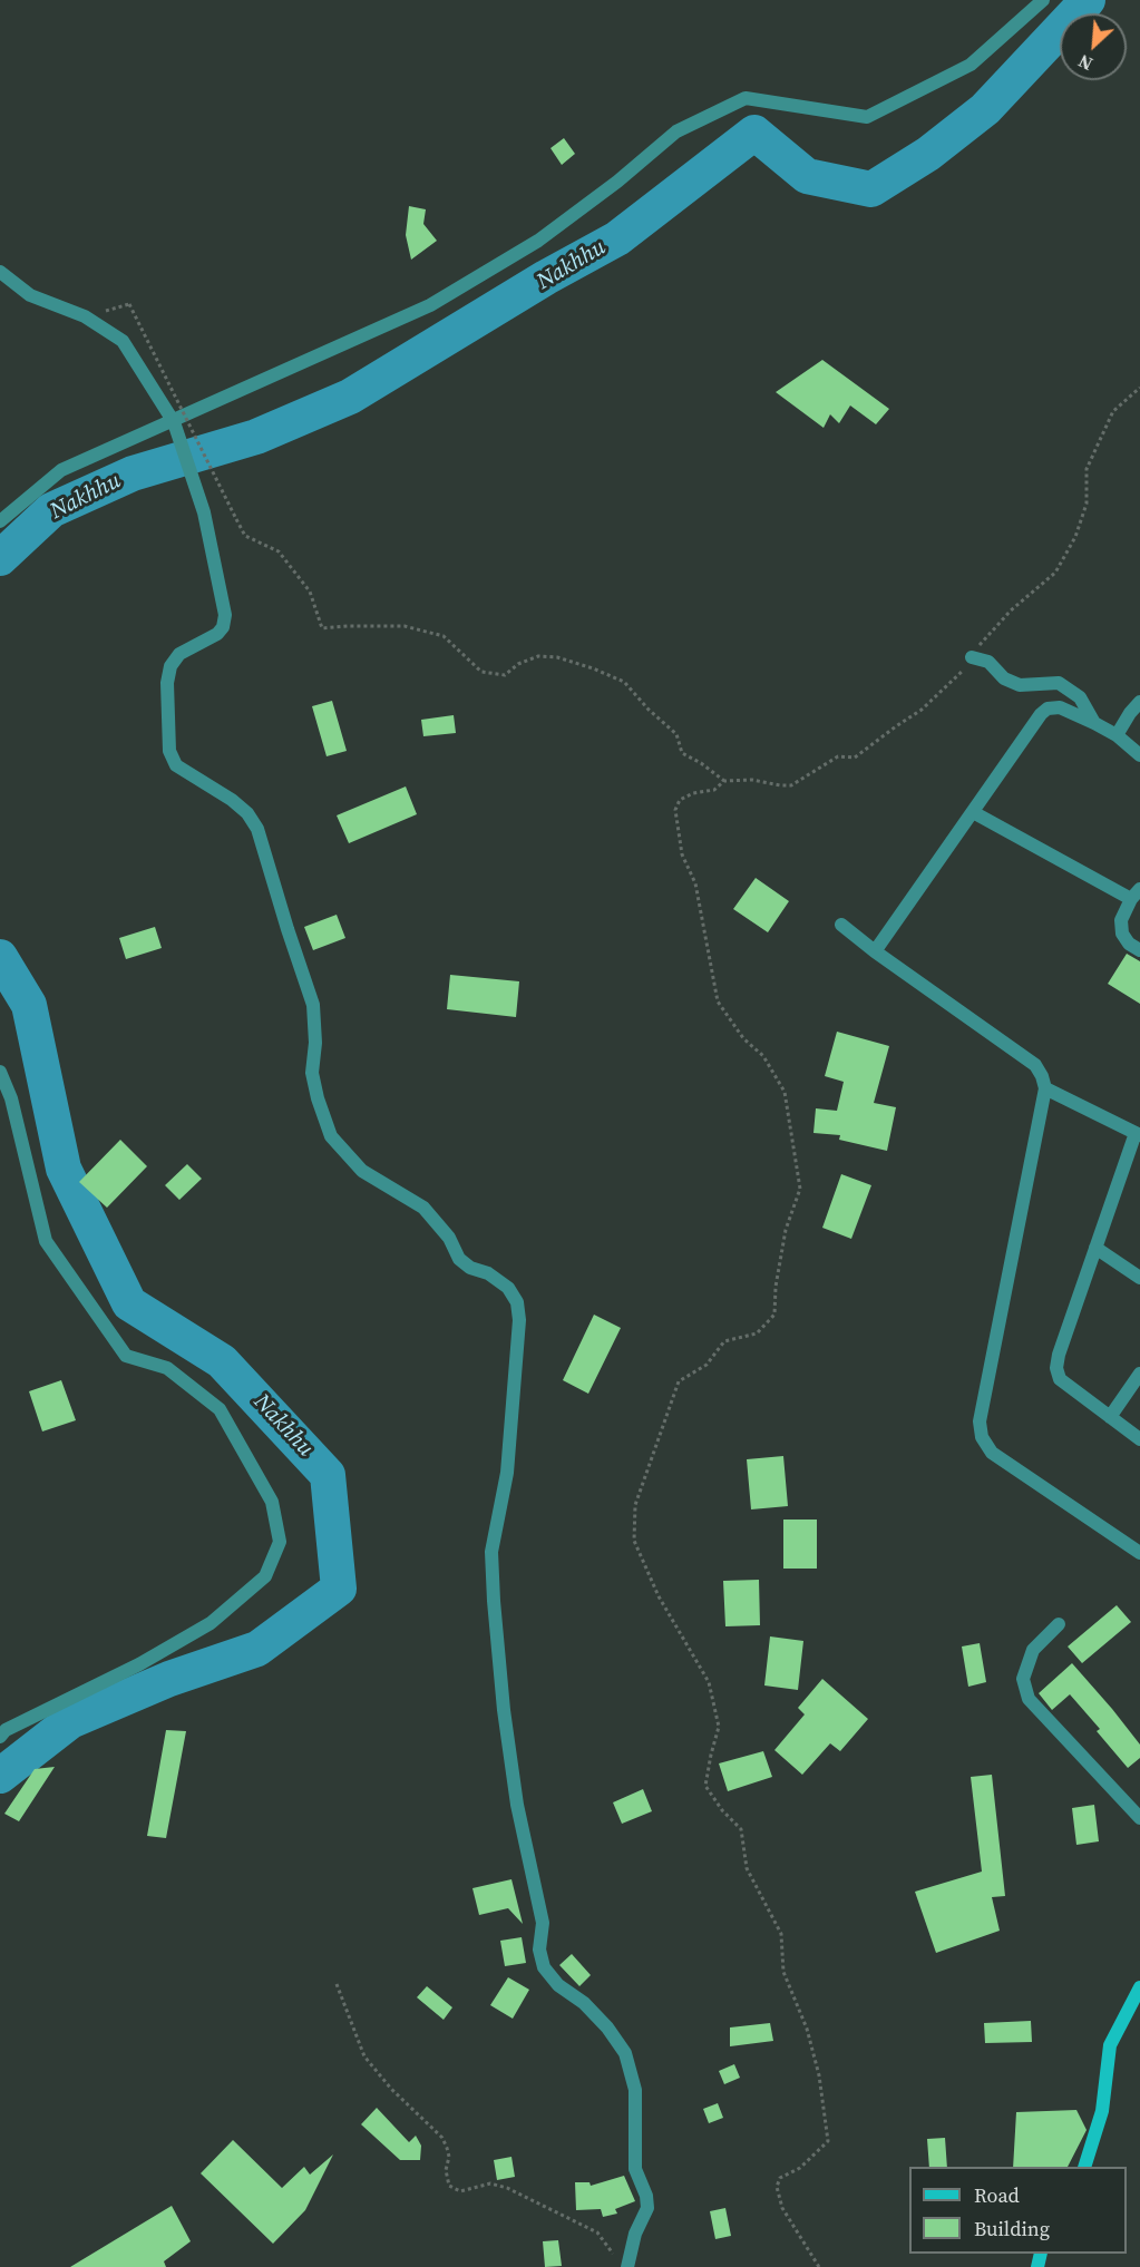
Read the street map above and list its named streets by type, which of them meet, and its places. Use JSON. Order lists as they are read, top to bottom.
{
  "water": ["Nakhhu"],
  "legend": ["Road", "Building"],
  "north": "bottom left"
}
